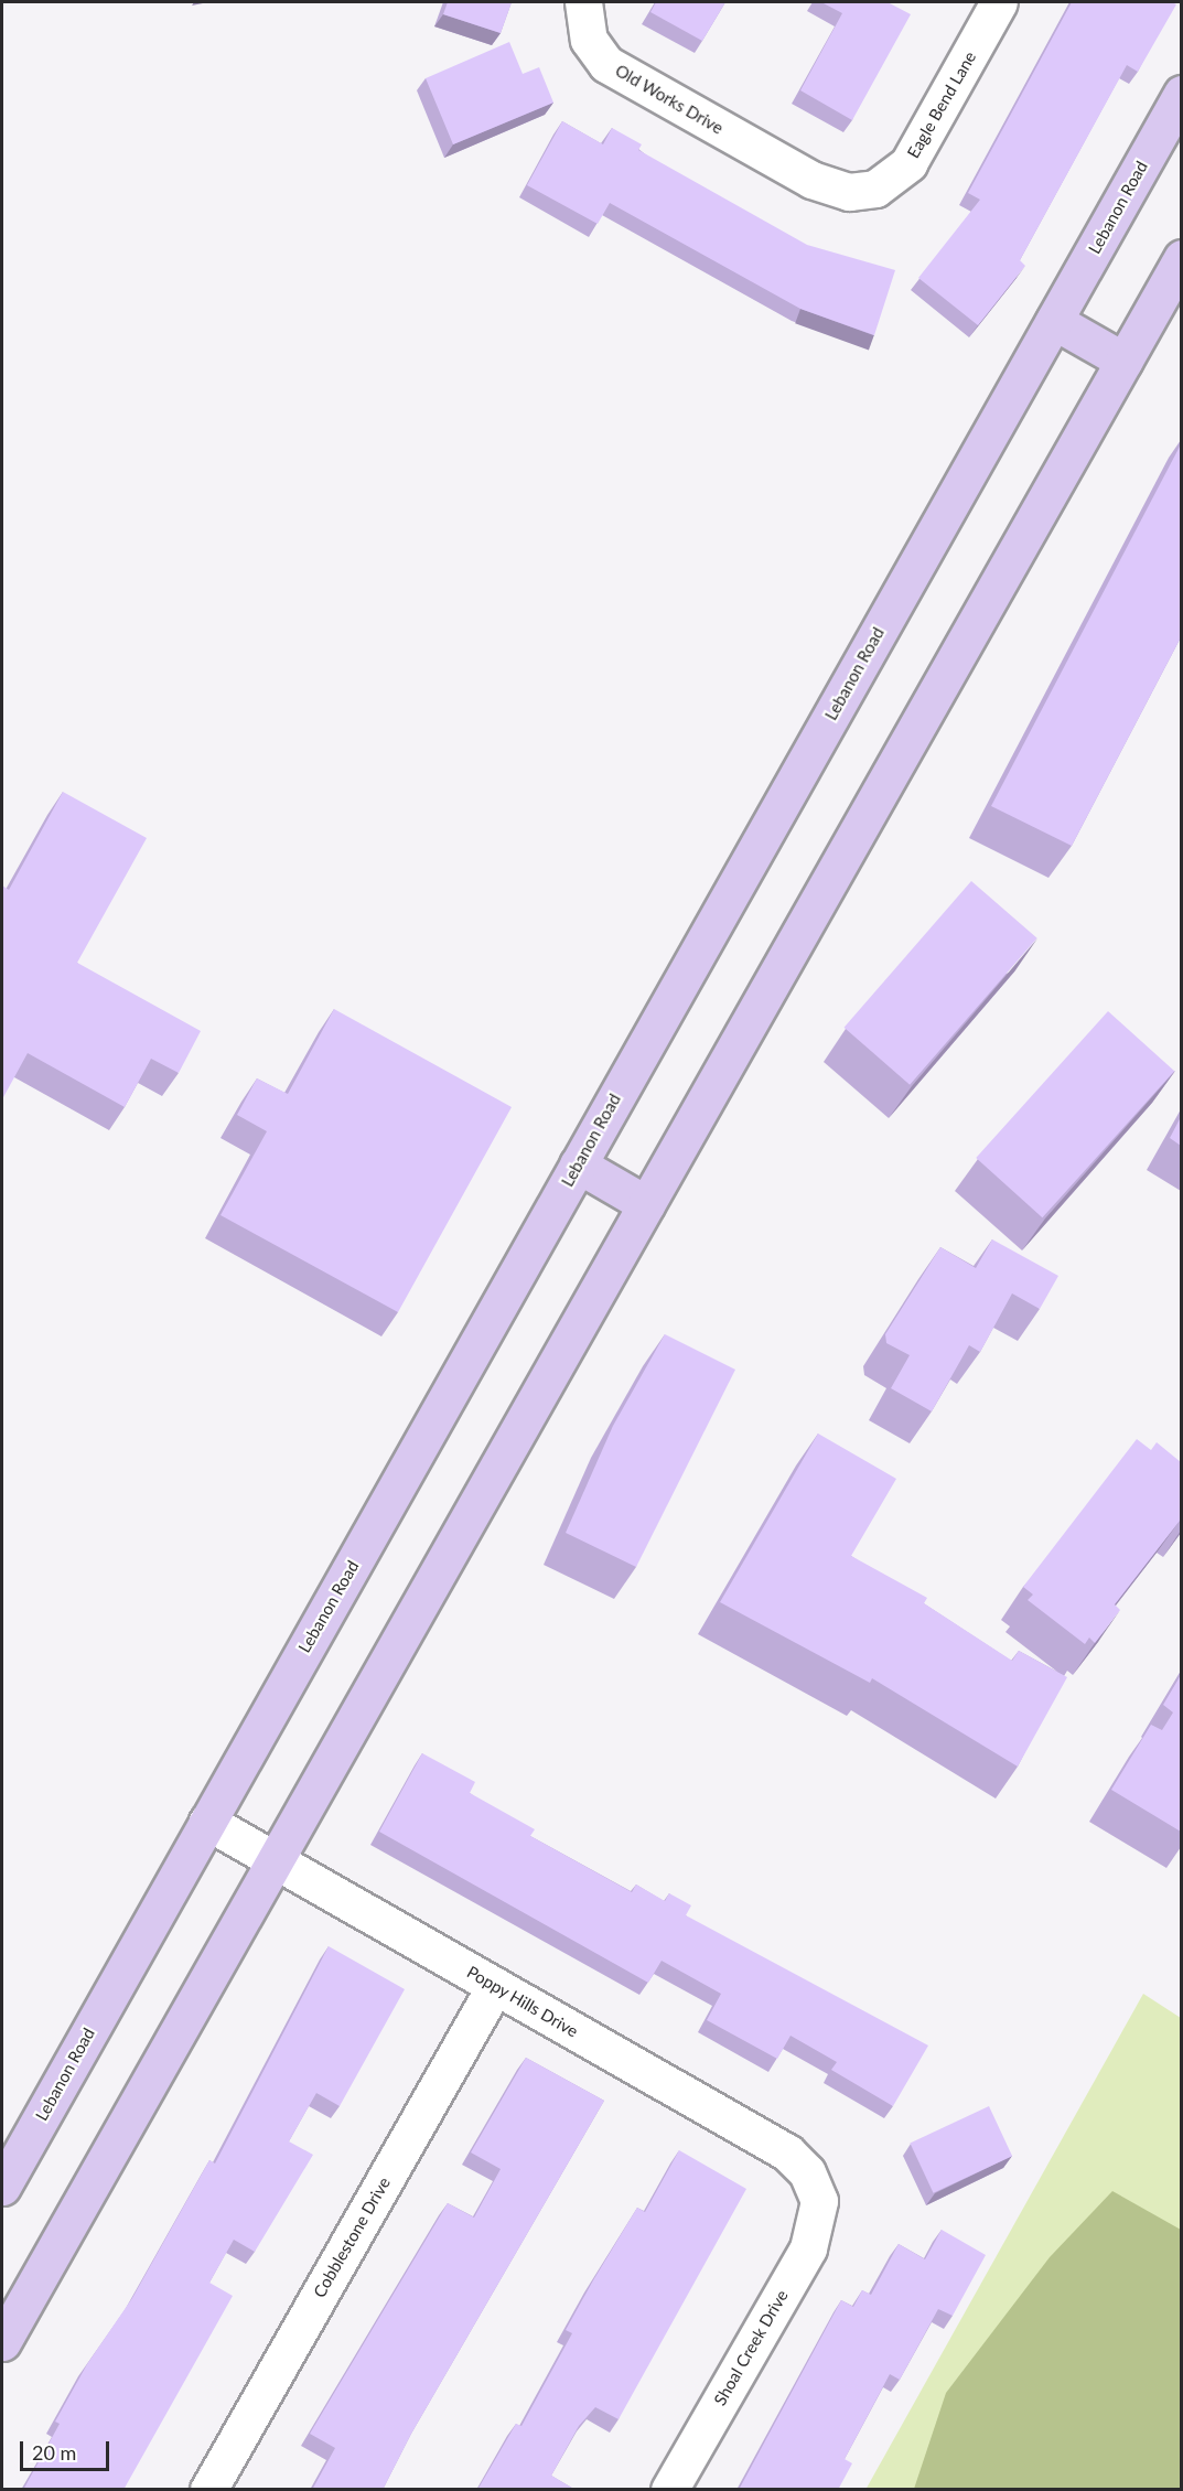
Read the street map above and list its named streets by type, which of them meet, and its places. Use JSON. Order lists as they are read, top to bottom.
{
  "streets": {
    "main road": ["Lebanon Road"],
    "street": [
      "Old Works Drive",
      "Eagle Bend Lane",
      "Poppy Hills Drive",
      "Cobblestone Drive",
      "Shoal Creek Drive"
    ]
  },
  "crossings": [
    ["Old Works Drive", "Eagle Bend Lane"],
    ["Lebanon Road", "Poppy Hills Drive"],
    ["Poppy Hills Drive", "Cobblestone Drive"],
    ["Poppy Hills Drive", "Shoal Creek Drive"]
  ],
  "scale_bar": "20 m"
}
